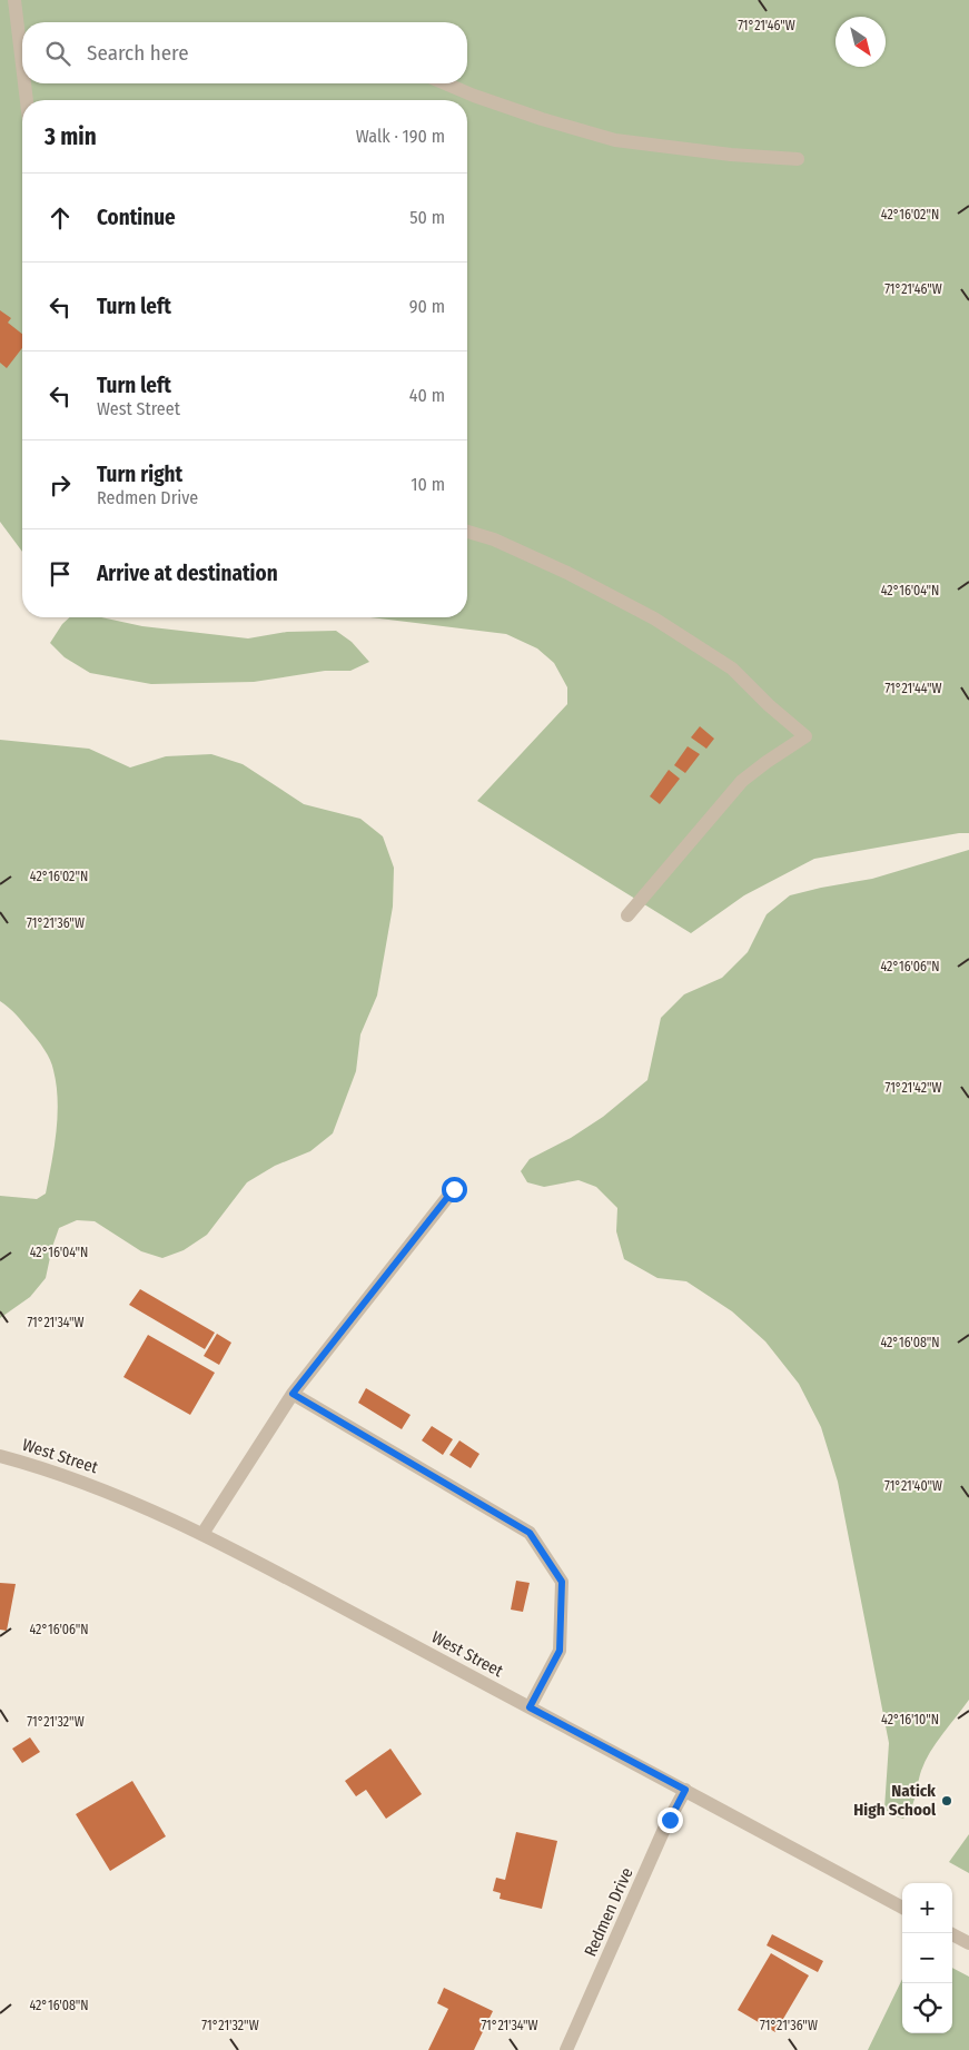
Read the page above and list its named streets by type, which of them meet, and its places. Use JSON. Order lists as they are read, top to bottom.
{
  "streets": {
    "street": ["West Street", "Redmen Drive"]
  },
  "crossings": [
    ["West Street", "Redmen Drive"]
  ],
  "places": ["Natick High School"],
  "north": "bottom right",
  "page": {
    "search": "Search here",
    "heading": ["3 min", "Walk · 190 m"],
    "list": [
      ["Continue", "50 m"],
      ["Turn left", "90 m"],
      ["Turn left", "West Street", "40 m"],
      ["Turn right", "Redmen Drive", "10 m"],
      "Arrive at destination"
    ],
    "map_buttons": ["+", "−"]
  },
  "coordinates": [
    "71°21'46\"W",
    "42°16'02\"N",
    "42°16'04\"N",
    "71°21'44\"W",
    "71°21'36\"W",
    "42°16'06\"N",
    "71°21'42\"W",
    "71°21'34\"W",
    "42°16'08\"N",
    "71°21'40\"W",
    "42°16'10\"N",
    "71°21'32\"W"
  ]
}
